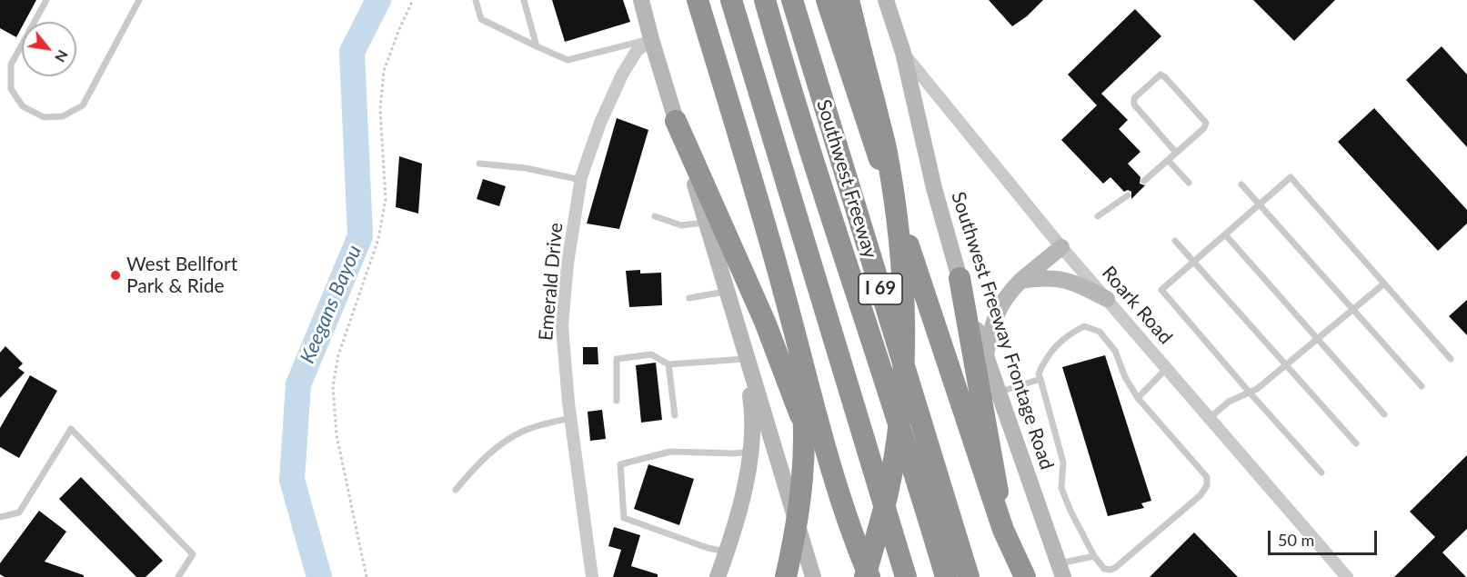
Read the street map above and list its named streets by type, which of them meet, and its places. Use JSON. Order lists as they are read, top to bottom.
{
  "streets": {
    "highway": ["Southwest Freeway", "I 69"],
    "main road": ["Southwest Freeway Frontage Road"],
    "street": ["Emerald Drive", "Roark Road"]
  },
  "crossings": [
    ["Roark Road", "Southwest Freeway Frontage Road"]
  ],
  "water": ["Keegans Bayou"],
  "places": ["West Bellfort Park & Ride"],
  "scale_bar": "50 m",
  "north": "bottom right"
}
